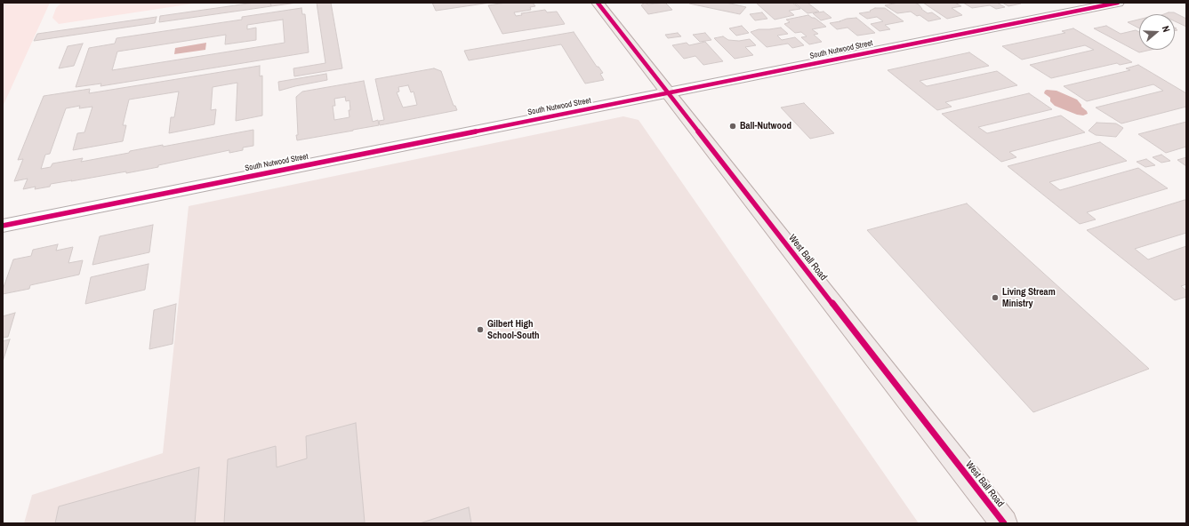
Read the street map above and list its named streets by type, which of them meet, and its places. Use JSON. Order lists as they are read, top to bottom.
{
  "streets": {
    "main road": ["West Ball Road"],
    "street": ["South Nutwood Street"]
  },
  "crossings": [
    ["South Nutwood Street", "West Ball Road"]
  ],
  "places": ["Ball-Nutwood", "Living Stream Ministry", "Gilbert High School-South"],
  "north": "right"
}
